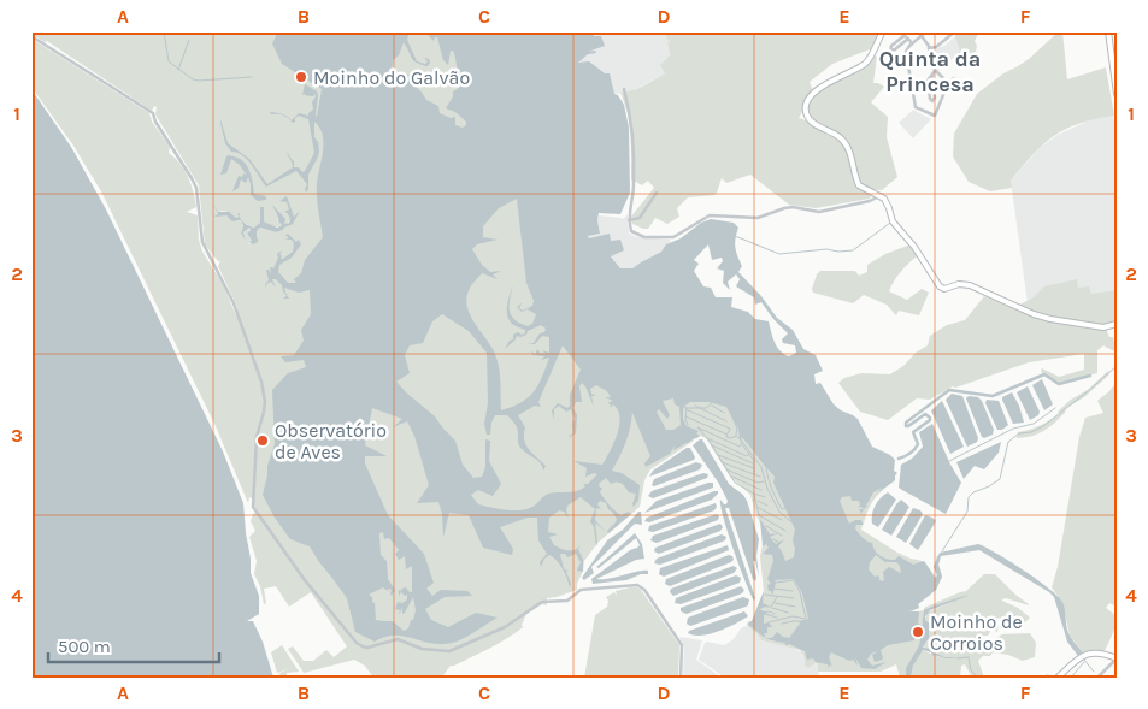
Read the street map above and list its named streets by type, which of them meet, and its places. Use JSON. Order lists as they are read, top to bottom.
{
  "districts": ["Quinta da Princesa"],
  "places": ["Moinho do Galvão", "Observatório de Aves", "Moinho de Corroios"],
  "scale_bar": "500 m",
  "grid": {
    "columns": [
      "A",
      "B",
      "C",
      "D",
      "E",
      "F"
    ],
    "rows": [
      "1",
      "2",
      "3",
      "4"
    ]
  }
}
